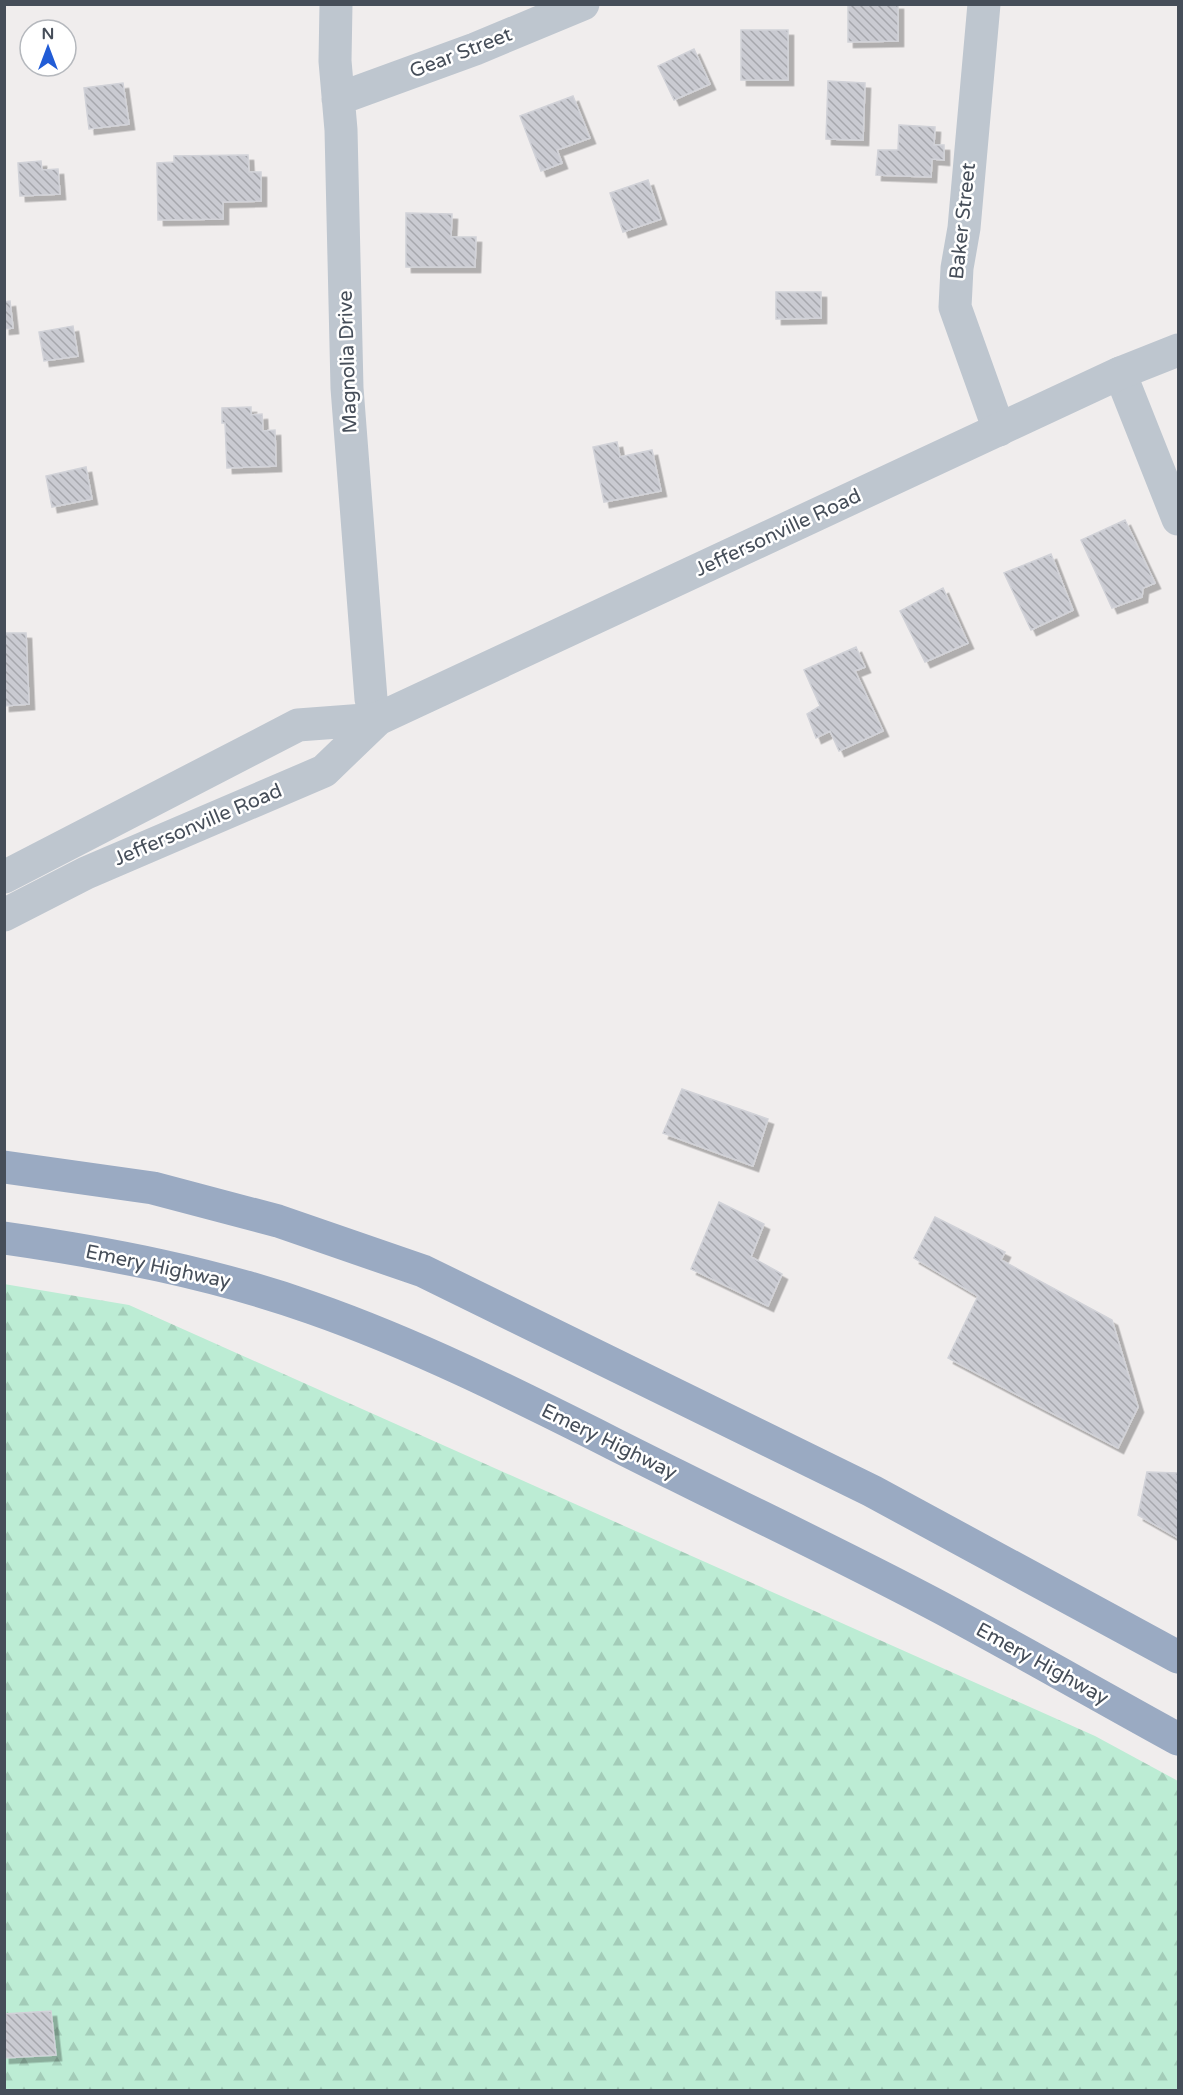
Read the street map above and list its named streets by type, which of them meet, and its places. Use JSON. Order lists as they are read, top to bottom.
{
  "streets": {
    "highway": ["Emery Highway"],
    "street": [
      "Gear Street",
      "Baker Street",
      "Magnolia Drive",
      "Jeffersonville Road"
    ]
  },
  "crossings": [
    ["Gear Street", "Magnolia Drive"],
    ["Baker Street", "Jeffersonville Road"],
    ["Magnolia Drive", "Jeffersonville Road"]
  ],
  "north": "top"
}
